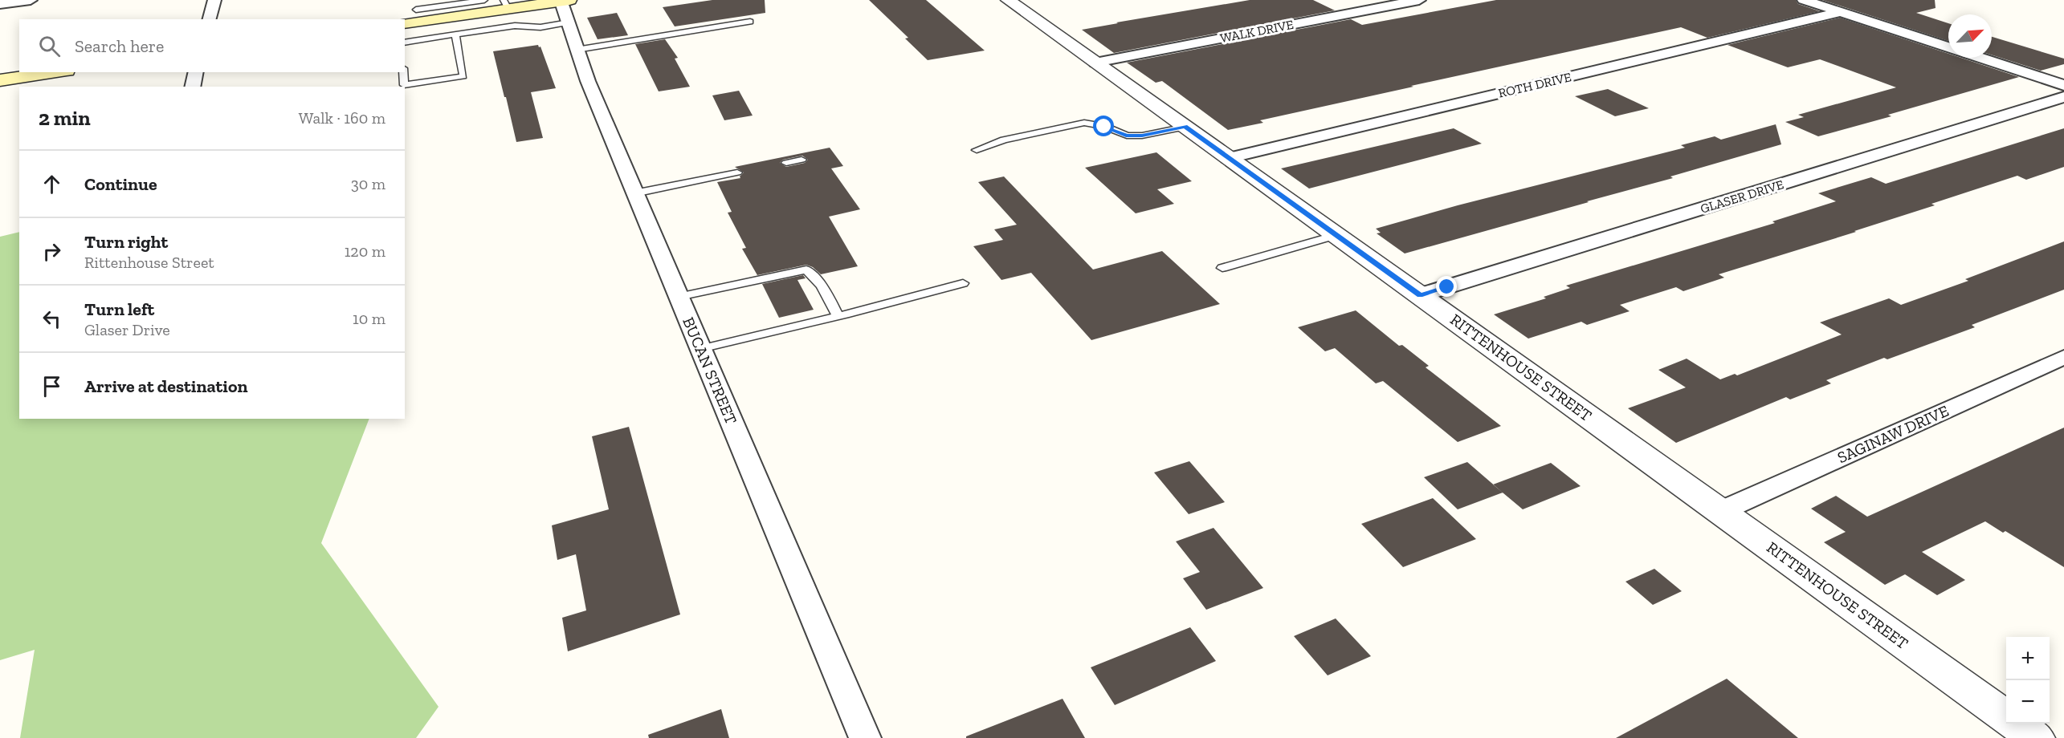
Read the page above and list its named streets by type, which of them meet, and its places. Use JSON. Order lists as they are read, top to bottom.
{
  "streets": {
    "street": [
      "WALK DRIVE",
      "ROTH DRIVE",
      "GLASER DRIVE",
      "RITTENHOUSE STREET",
      "BUCAN STREET",
      "SAGINAW DRIVE"
    ]
  },
  "crossings": [
    ["WALK DRIVE", "RITTENHOUSE STREET"],
    ["ROTH DRIVE", "RITTENHOUSE STREET"],
    ["GLASER DRIVE", "RITTENHOUSE STREET"],
    ["RITTENHOUSE STREET", "SAGINAW DRIVE"]
  ],
  "north": "top right",
  "page": {
    "search": "Search here",
    "heading": ["2 min", "Walk · 160 m"],
    "list": [
      ["Continue", "30 m"],
      ["Turn right", "Rittenhouse Street", "120 m"],
      ["Turn left", "Glaser Drive", "10 m"],
      "Arrive at destination"
    ],
    "map_buttons": ["+", "−"]
  }
}
